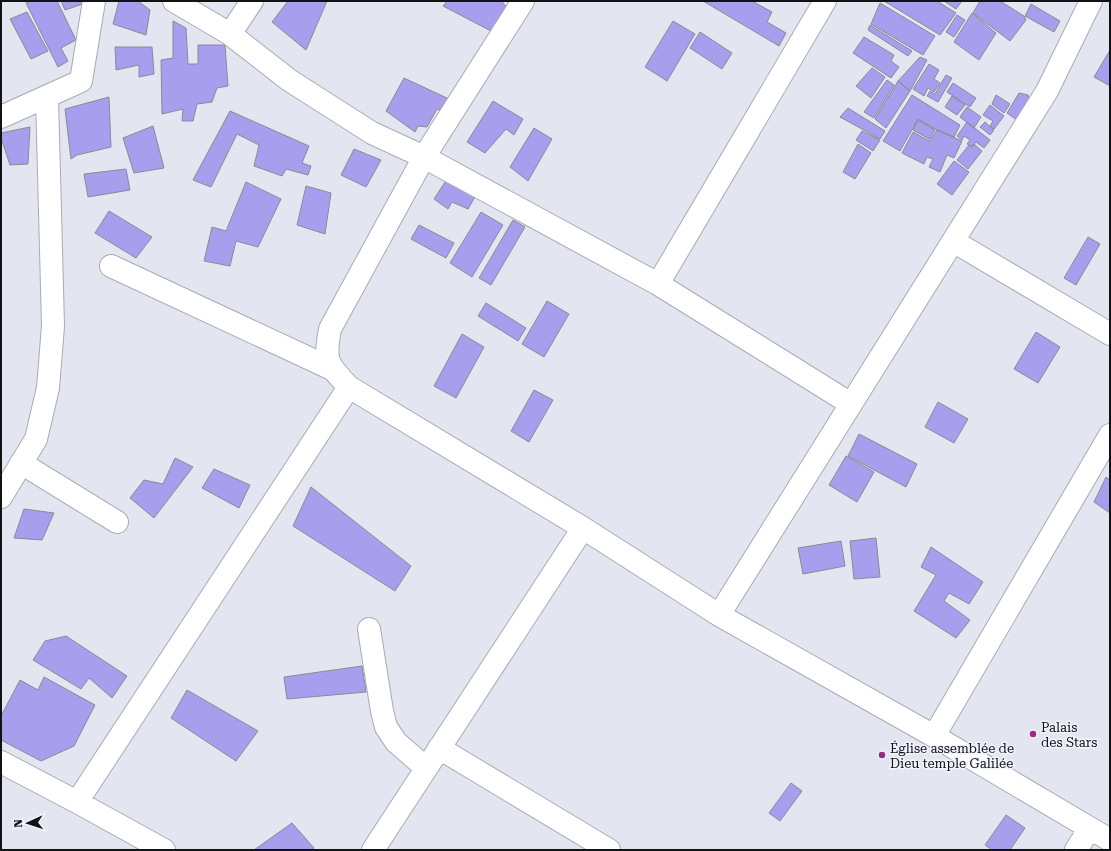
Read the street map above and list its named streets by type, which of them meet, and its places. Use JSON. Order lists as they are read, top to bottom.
{
  "places": ["Palais des Stars", "Église assemblée de Dieu temple Galilée"],
  "north": "left"
}
